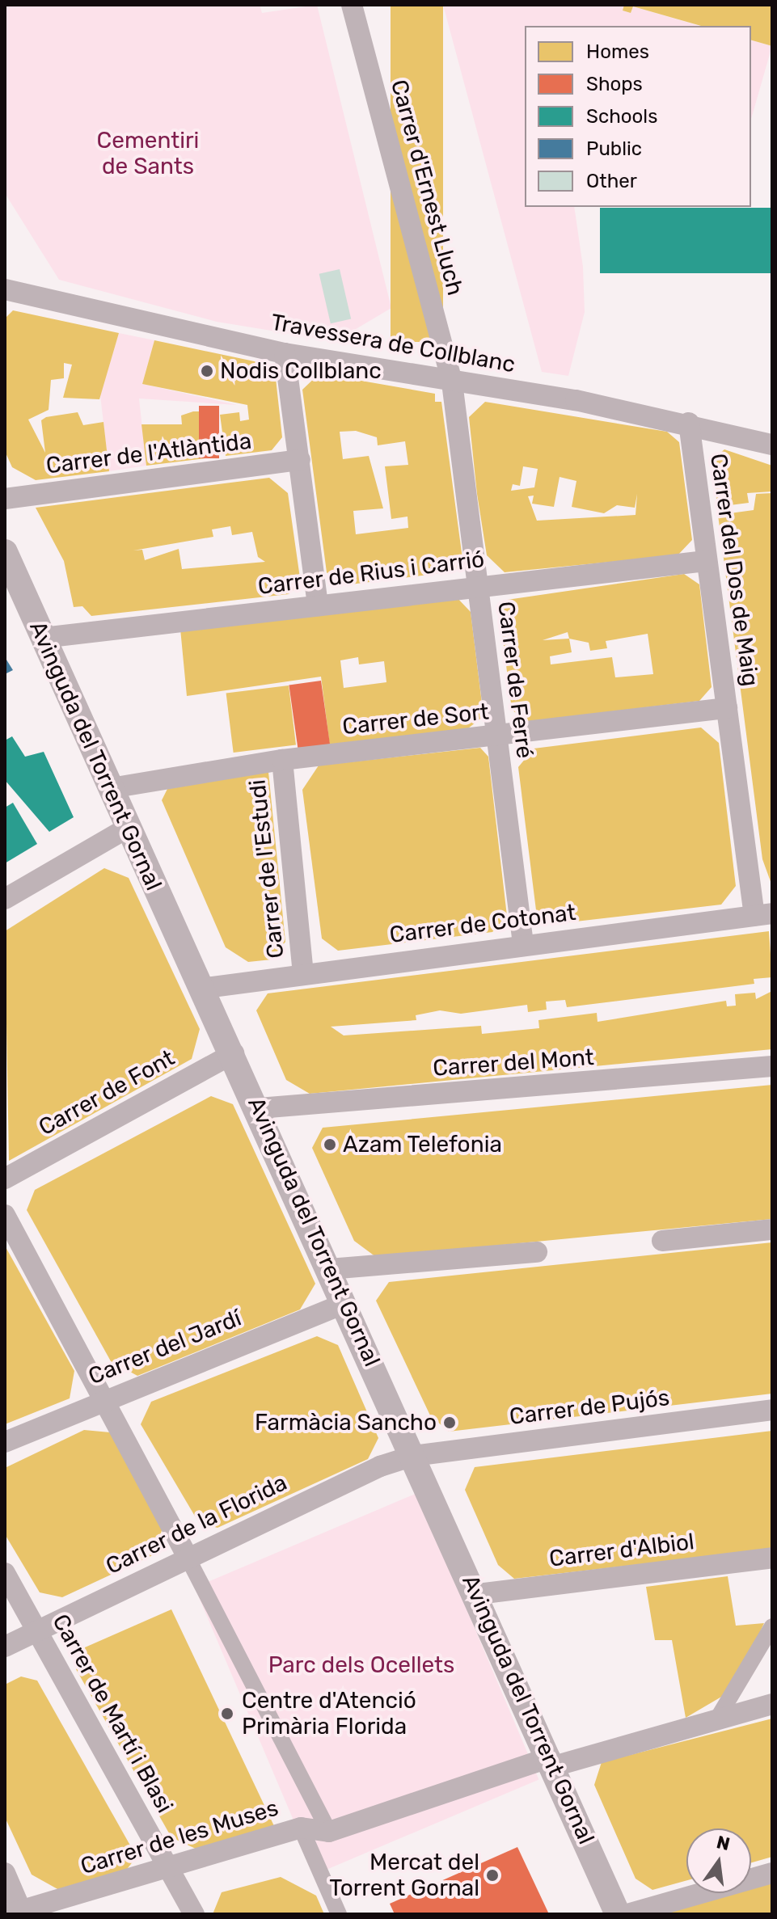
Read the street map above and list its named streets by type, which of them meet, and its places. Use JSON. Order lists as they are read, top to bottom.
{
  "streets": {
    "street": [
      "Carrer d'Ernest Lluch",
      "Travessera de Collblanc",
      "Carrer de l'Atlàntida",
      "Carrer del Dos de Maig",
      "Carrer de Rius i Carrió",
      "Carrer de Ferré",
      "Carrer de Sort",
      "Avinguda del Torrent Gornal",
      "Carrer de l'Estudi",
      "Carrer de Cotonat",
      "Carrer del Mont",
      "Carrer de Font",
      "Carrer del Jardí",
      "Carrer de Pujós",
      "Carrer de la Florida",
      "Carrer d'Albiol",
      "Carrer de Martí i Blasi",
      "Carrer de les Muses"
    ]
  },
  "crossings": [
    ["Carrer d'Ernest Lluch", "Travessera de Collblanc"],
    ["Carrer d'Ernest Lluch", "Carrer de Ferré"],
    ["Travessera de Collblanc", "Carrer del Dos de Maig"],
    ["Travessera de Collblanc", "Carrer de Ferré"],
    ["Carrer del Dos de Maig", "Carrer de Rius i Carrió"],
    ["Carrer del Dos de Maig", "Carrer de Sort"],
    ["Carrer del Dos de Maig", "Carrer de Cotonat"],
    ["Carrer de Rius i Carrió", "Carrer de Ferré"],
    ["Carrer de Rius i Carrió", "Avinguda del Torrent Gornal"],
    ["Carrer de Ferré", "Carrer de Sort"],
    ["Carrer de Ferré", "Carrer de Cotonat"],
    ["Carrer de Sort", "Avinguda del Torrent Gornal"],
    ["Carrer de Sort", "Carrer de l'Estudi"],
    ["Avinguda del Torrent Gornal", "Carrer de Cotonat"],
    ["Avinguda del Torrent Gornal", "Carrer del Mont"],
    ["Avinguda del Torrent Gornal", "Carrer de Font"],
    ["Avinguda del Torrent Gornal", "Carrer del Jardí"],
    ["Avinguda del Torrent Gornal", "Carrer de Pujós"],
    ["Avinguda del Torrent Gornal", "Carrer de la Florida"],
    ["Avinguda del Torrent Gornal", "Carrer d'Albiol"],
    ["Avinguda del Torrent Gornal", "Carrer de les Muses"],
    ["Carrer de l'Estudi", "Carrer de Cotonat"],
    ["Carrer de Pujós", "Carrer de la Florida"],
    ["Carrer de la Florida", "Carrer de Martí i Blasi"],
    ["Carrer de Martí i Blasi", "Carrer de les Muses"]
  ],
  "parks": ["Cementiri de Sants", "Parc dels Ocellets"],
  "places": [
    "Nodis Collblanc",
    "Azam Telefonia",
    "Farmàcia Sancho",
    "Centre d'Atenció Primària Florida",
    "Mercat del Torrent Gornal"
  ],
  "legend": [
    "Homes",
    "Shops",
    "Schools",
    "Public",
    "Other"
  ],
  "north": "top"
}
